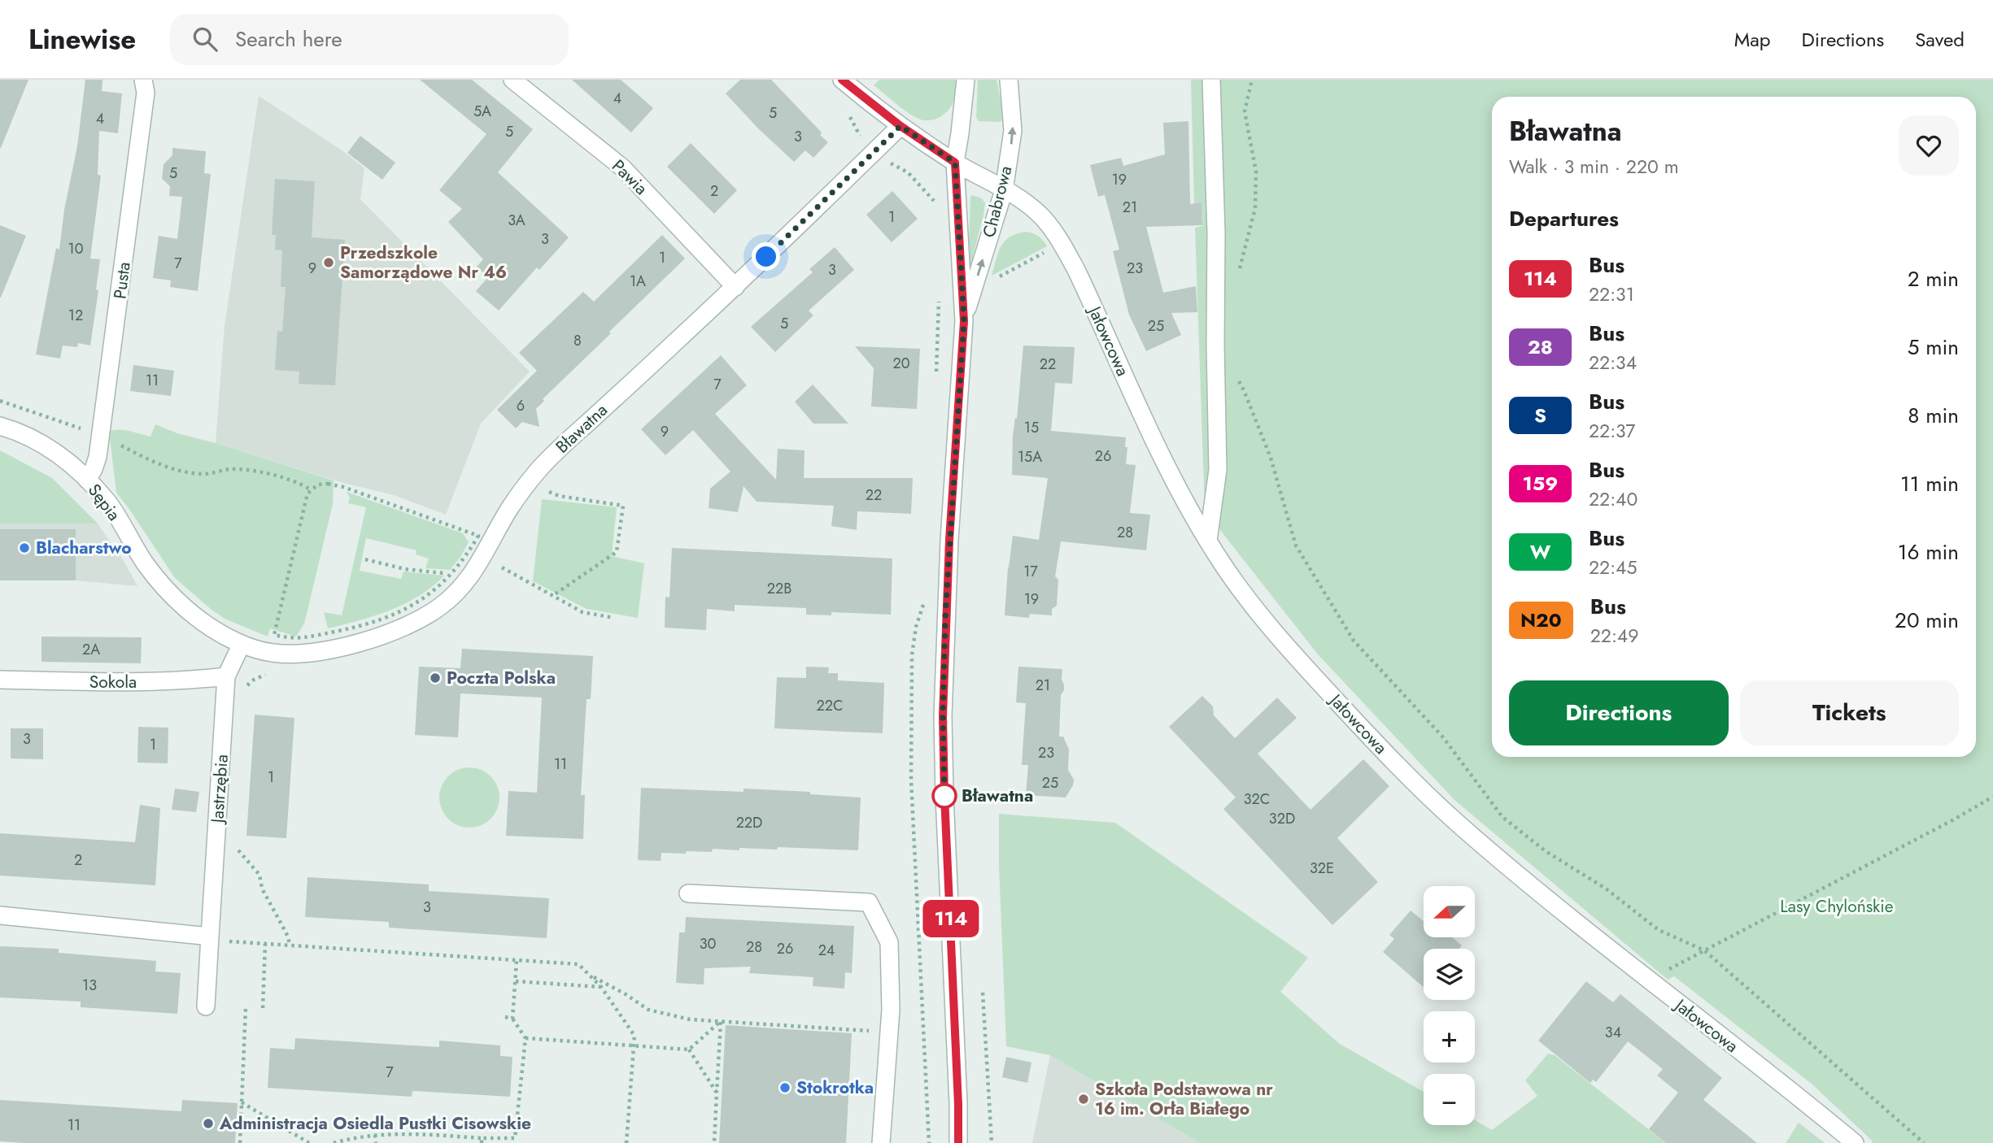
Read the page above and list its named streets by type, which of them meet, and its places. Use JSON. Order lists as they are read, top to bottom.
{
  "streets": {
    "street": [
      "Pawia",
      "Chabrowa",
      "Pusta",
      "Jałowcowa",
      "Bławatna",
      "Sępia",
      "Sokola",
      "Jastrzębia"
    ]
  },
  "crossings": [
    ["Pawia", "Bławatna"],
    ["Chabrowa", "Jałowcowa"],
    ["Pusta", "Sępia"],
    ["Jałowcowa", "Bławatna"],
    ["Bławatna", "Sępia"],
    ["Bławatna", "Jastrzębia"],
    ["Sępia", "Jastrzębia"],
    ["Sokola", "Jastrzębia"]
  ],
  "parks": ["Lasy Chylońskie"],
  "places": [
    "Przedszkole Samorządowe Nr 46",
    "Blacharstwo",
    "Poczta Polska",
    "Bławatna",
    "Stokrotka",
    "Szkoła Podstawowa nr 16 im. Orła Białego",
    "Administracja Osiedla Pustki Cisowskie"
  ],
  "lines": ["bus line 114"],
  "house_numbers": [
    "4",
    "5A",
    "5",
    "4",
    "5",
    "3",
    "5",
    "19",
    "2",
    "21",
    "1",
    "3A",
    "3",
    "10",
    "1",
    "7",
    "9",
    "23",
    "3",
    "1A",
    "12",
    "5",
    "25",
    "8",
    "20",
    "22",
    "11",
    "7",
    "6",
    "15",
    "9",
    "26",
    "15A",
    "22",
    "28",
    "17",
    "22B",
    "19",
    "2A",
    "21",
    "22C",
    "3",
    "1",
    "23",
    "11",
    "1",
    "25",
    "32C",
    "32D",
    "22D",
    "2",
    "32E",
    "3",
    "30",
    "28",
    "26",
    "24",
    "13",
    "34",
    "7",
    "11"
  ],
  "north": "left",
  "page": {
    "header": "Linewise",
    "search": "Search here",
    "nav": ["Map", "Directions", "Saved"],
    "on_map": "114",
    "heading": [
      ["Bławatna", "Walk · 3 min · 220 m"],
      "Departures"
    ],
    "list": [
      {
        "mark": "114",
        "name": "Bus",
        "note": "22:31",
        "value": "2 min"
      },
      {
        "mark": "28",
        "name": "Bus",
        "note": "22:34",
        "value": "5 min"
      },
      {
        "mark": "S",
        "name": "Bus",
        "note": "22:37",
        "value": "8 min"
      },
      {
        "mark": "159",
        "name": "Bus",
        "note": "22:40",
        "value": "11 min"
      },
      {
        "mark": "W",
        "name": "Bus",
        "note": "22:45",
        "value": "16 min"
      },
      {
        "mark": "N20",
        "name": "Bus",
        "note": "22:49",
        "value": "20 min"
      }
    ],
    "buttons": ["Directions", "Tickets"],
    "map_buttons": ["+", "−"]
  }
}
